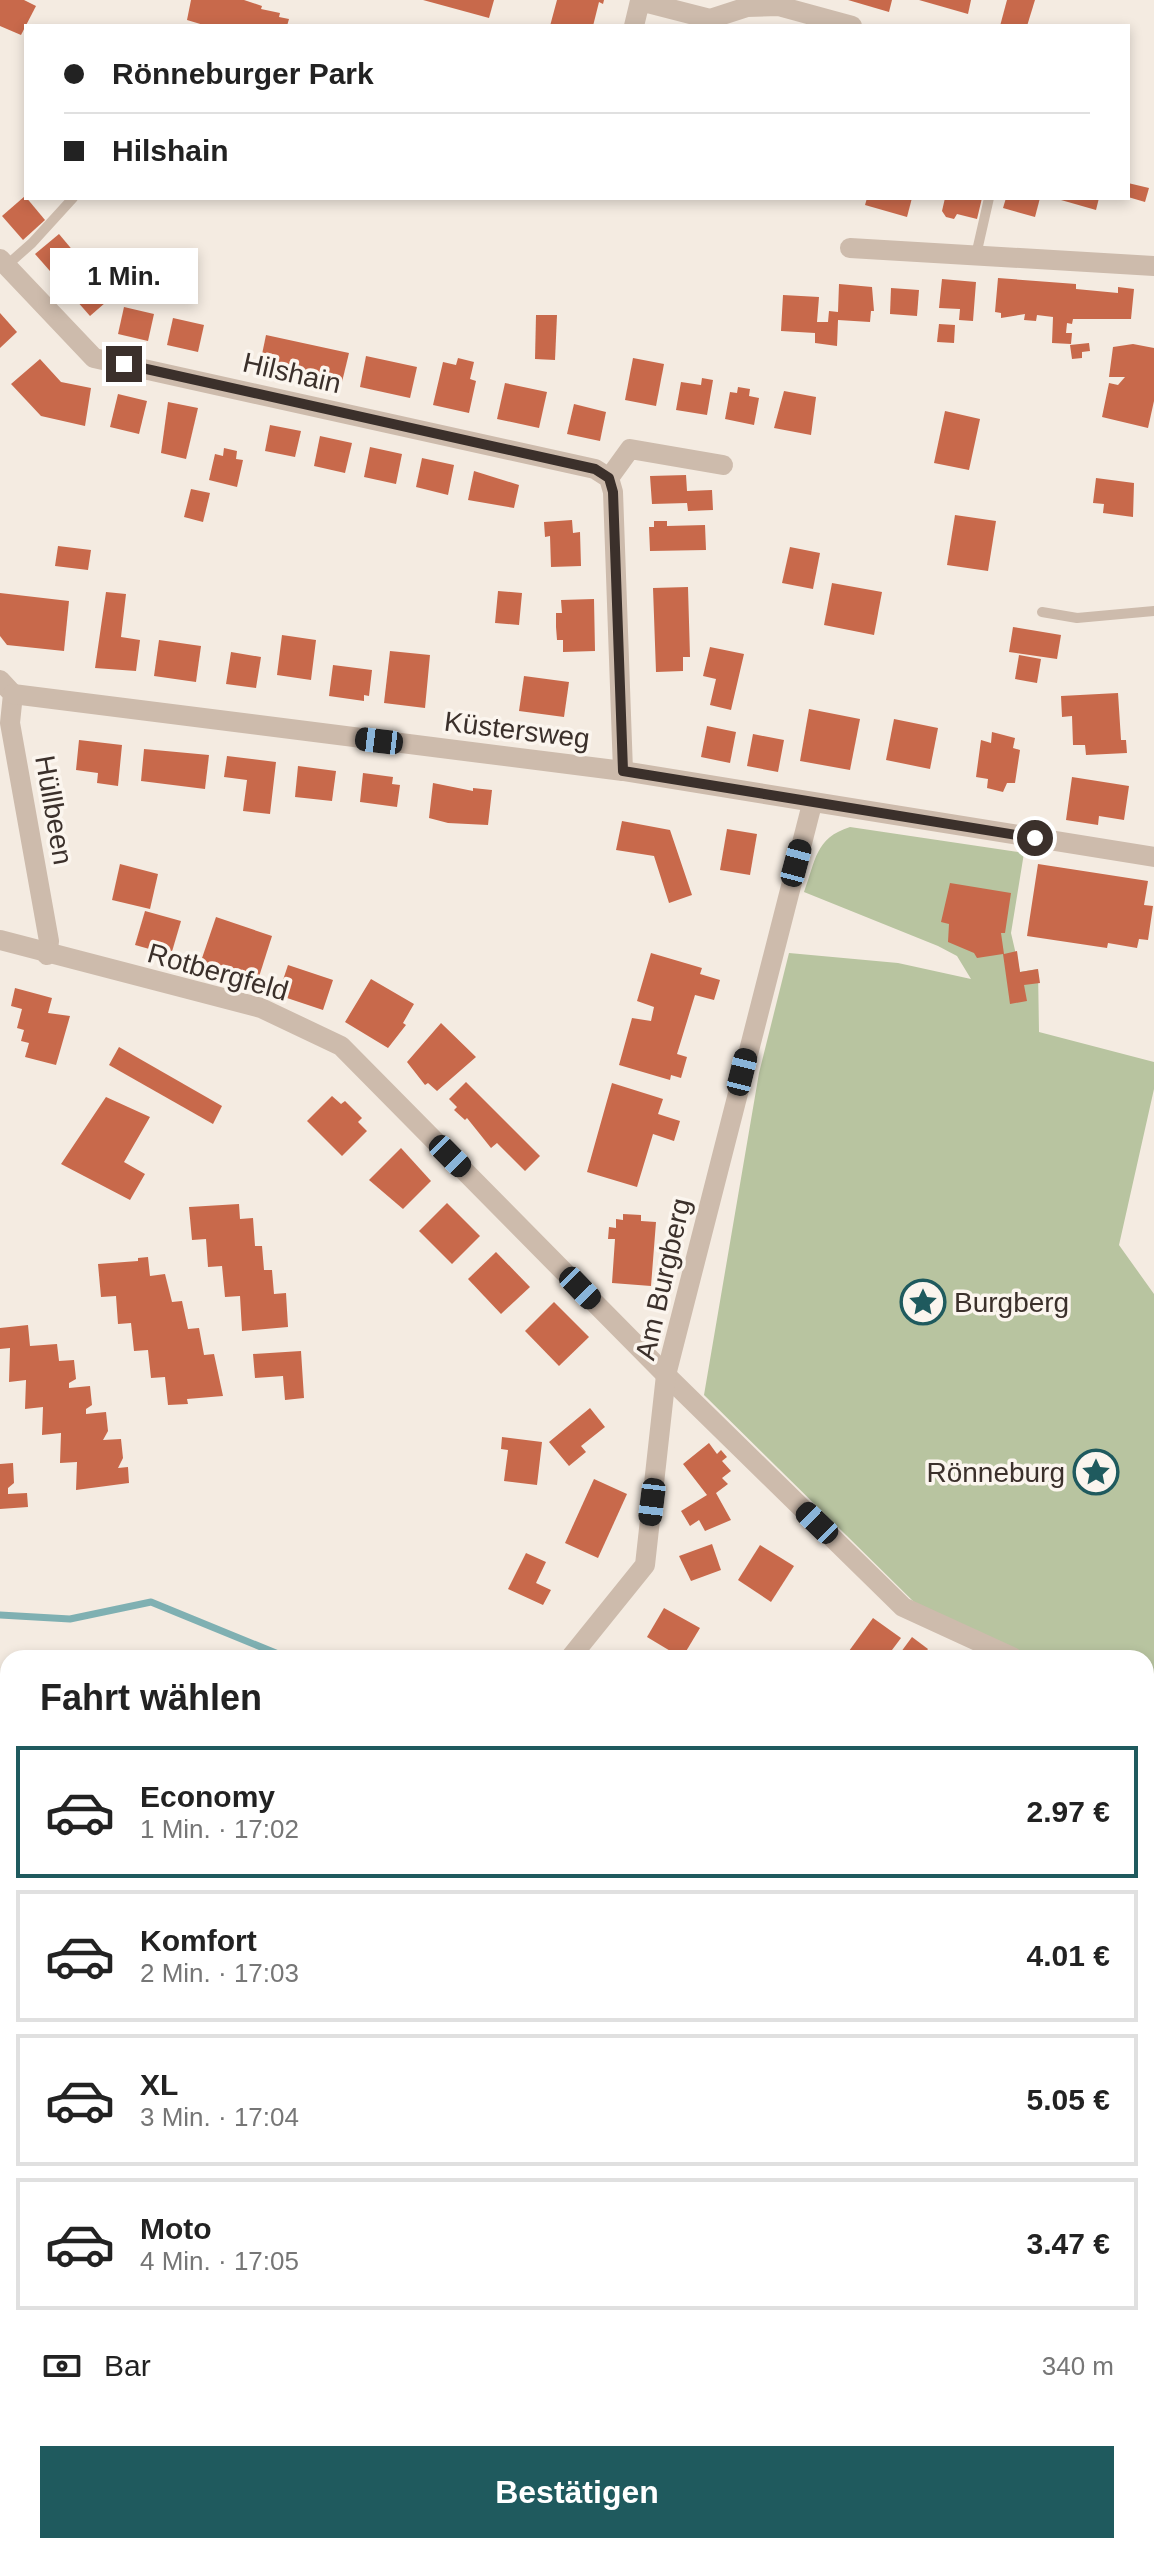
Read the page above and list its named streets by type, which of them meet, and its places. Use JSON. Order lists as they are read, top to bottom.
{
  "streets": {
    "street": [
      "Hilshain",
      "Küstersweg",
      "Hüllbeen",
      "Rotbergfeld",
      "Am Burgberg"
    ]
  },
  "crossings": [
    ["Küstersweg", "Hüllbeen"],
    ["Küstersweg", "Am Burgberg"],
    ["Hüllbeen", "Rotbergfeld"],
    ["Rotbergfeld", "Am Burgberg"]
  ],
  "places": {
    "place": ["Burgberg", "Rönneburg"]
  },
  "page": {
    "banner": ["Rönneburger Park", "Hilshain"],
    "bubble": "1 Min.",
    "heading": "Fahrt wählen",
    "list": [
      {
        "name": "Economy",
        "note": "1 Min. · 17:02",
        "value": "2.97 €"
      },
      {
        "name": "Komfort",
        "note": "2 Min. · 17:03",
        "value": "4.01 €"
      },
      {
        "name": "XL",
        "note": "3 Min. · 17:04",
        "value": "5.05 €"
      },
      {
        "name": "Moto",
        "note": "4 Min. · 17:05",
        "value": "3.47 €"
      }
    ],
    "pay": ["Bar", "340 m"],
    "buttons": "Bestätigen"
  }
}
